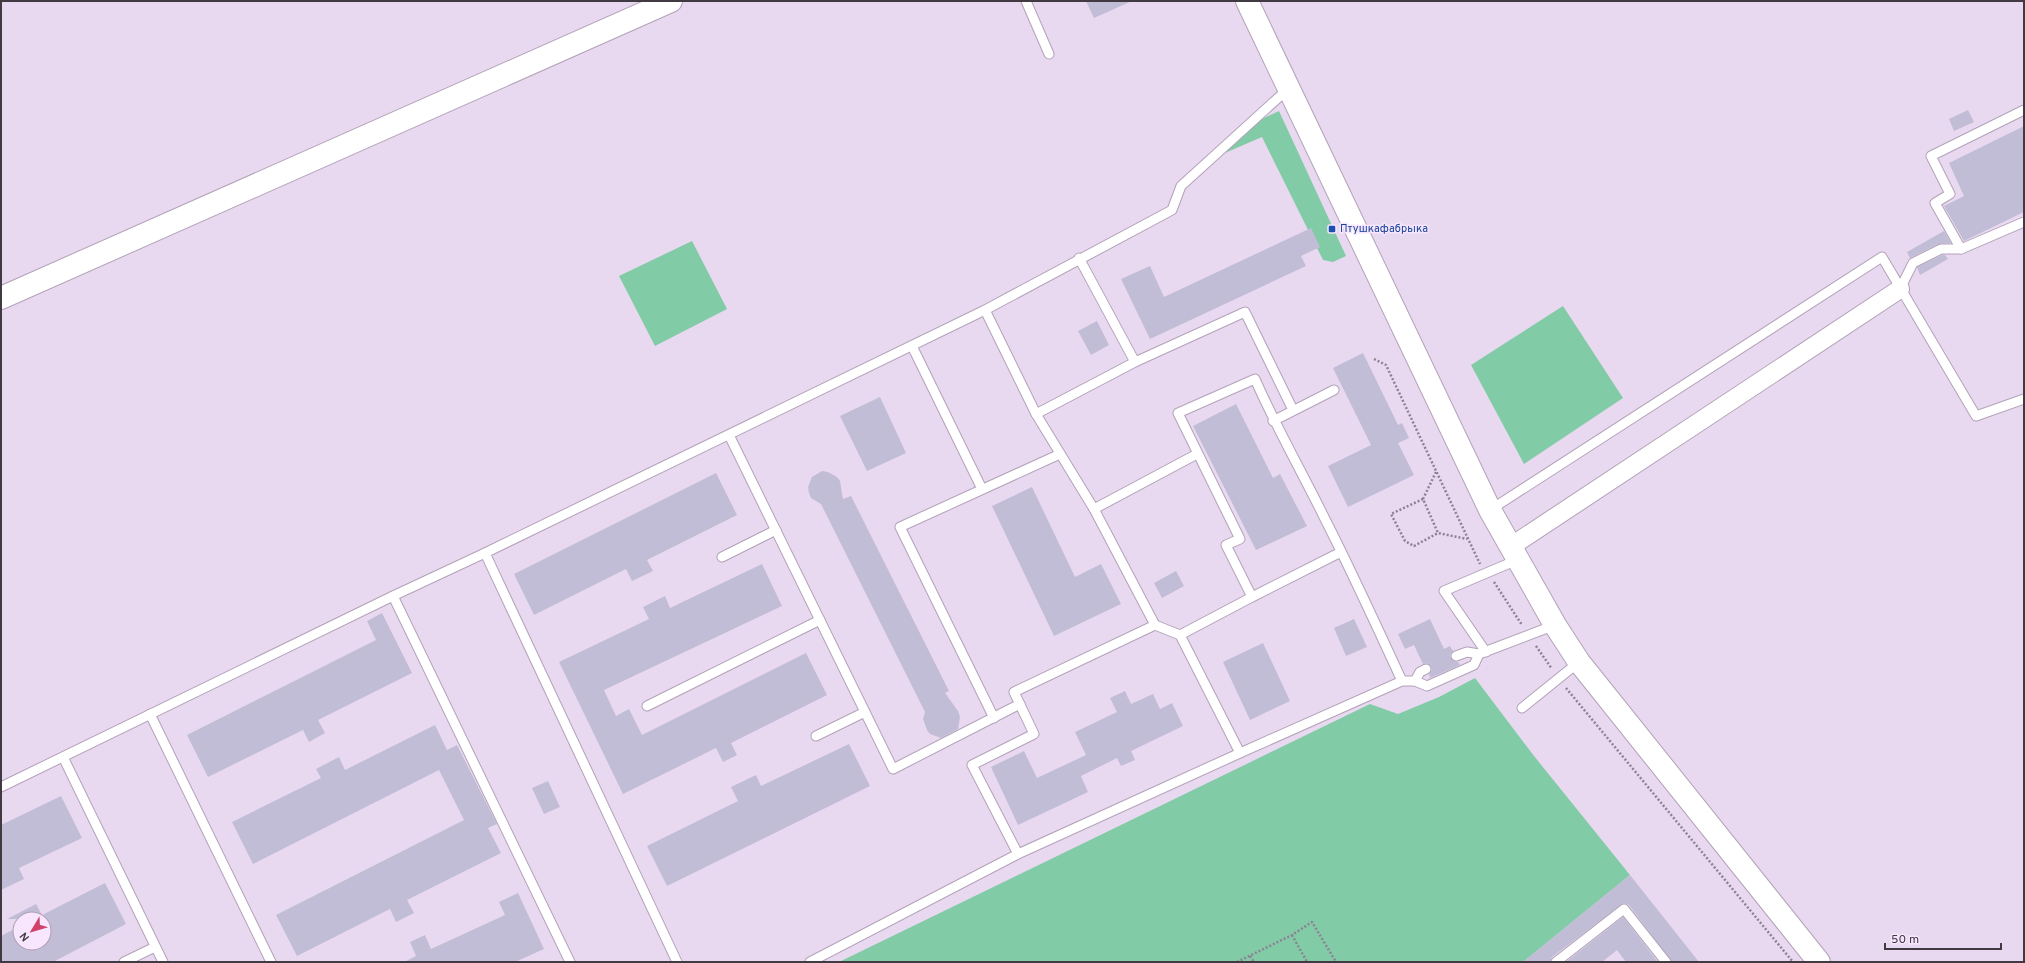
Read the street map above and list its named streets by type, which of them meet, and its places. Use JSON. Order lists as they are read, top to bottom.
{
  "places": {
    "transit": ["Птушкафабрыка"]
  },
  "scale_bar": "50 m",
  "north": "bottom left"
}
